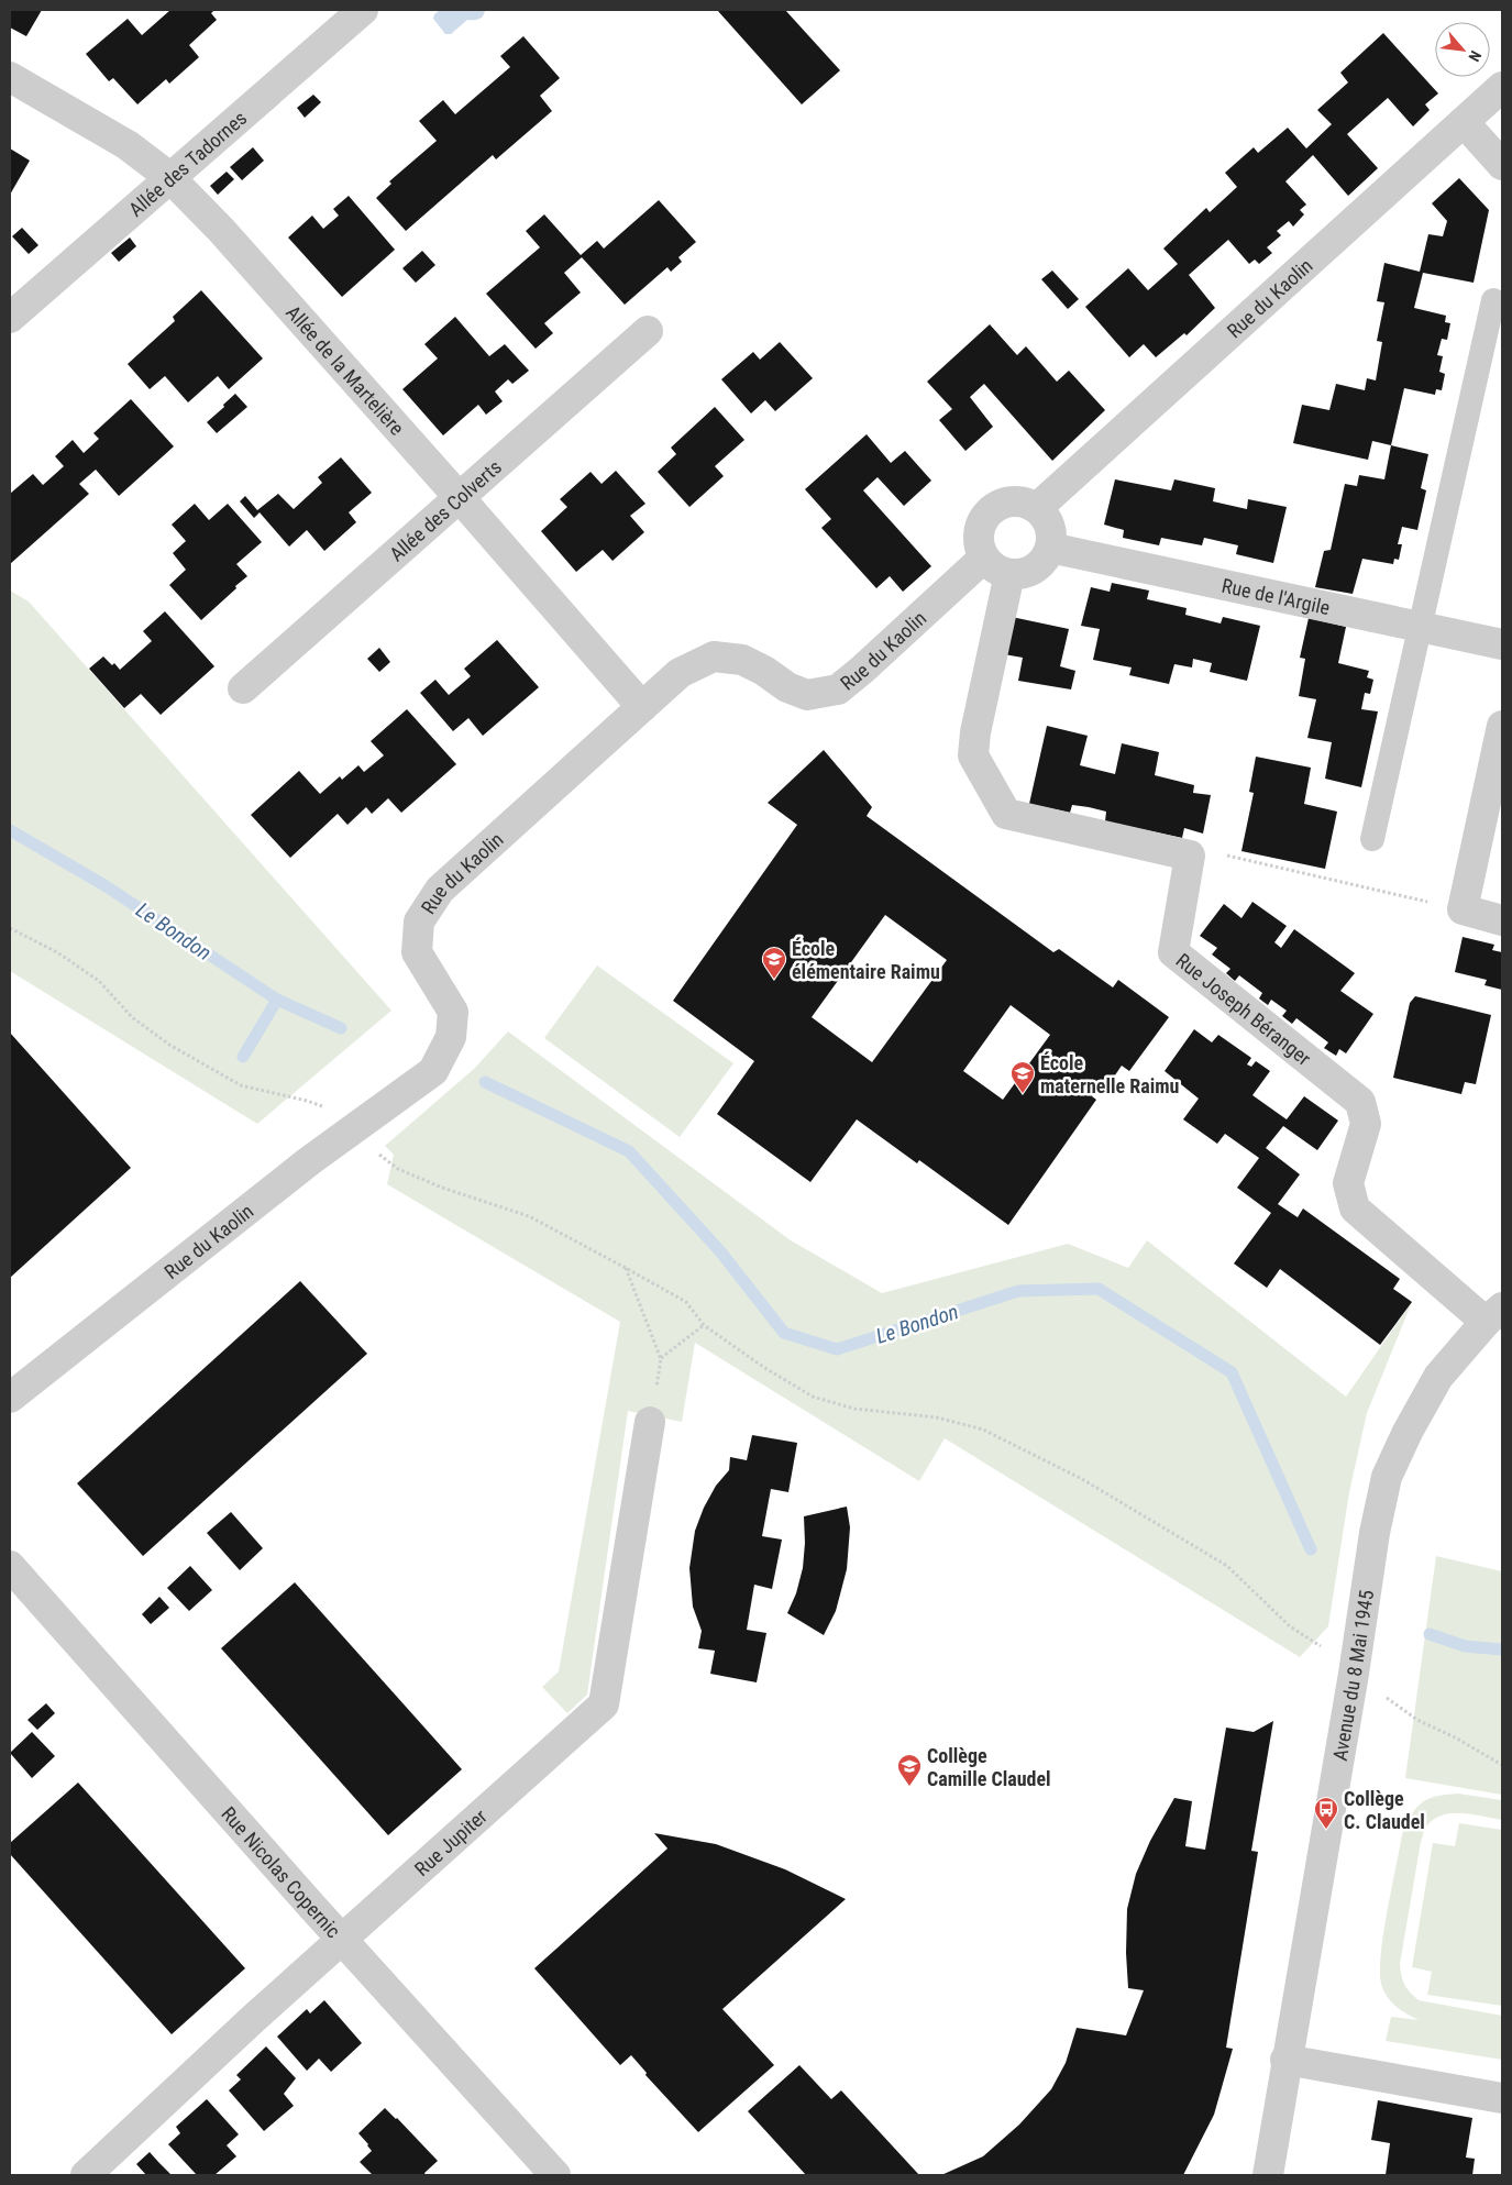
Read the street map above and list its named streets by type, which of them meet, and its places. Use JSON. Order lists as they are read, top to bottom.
{
  "streets": {
    "street": [
      "Allée des Tadornes",
      "Rue du Kaolin",
      "Allée de la Martelière",
      "Allée des Colverts",
      "Rue de l'Argile",
      "Rue Joseph Béranger",
      "Avenue du 8 Mai 1945",
      "Rue Jupiter",
      "Rue Nicolas Copernic"
    ]
  },
  "crossings": [
    ["Allée des Tadornes", "Allée de la Martelière"],
    ["Rue du Kaolin", "Allée de la Martelière"],
    ["Rue du Kaolin", "Rue de l'Argile"],
    ["Allée de la Martelière", "Allée des Colverts"],
    ["Rue Joseph Béranger", "Avenue du 8 Mai 1945"],
    ["Rue Jupiter", "Rue Nicolas Copernic"]
  ],
  "water": ["Le Bondon"],
  "places": {
    "school or university": ["École élémentaire Raimu", "École maternelle Raimu", "Collège Camille Claudel"],
    "bus stop": ["Collège C. Claudel"]
  },
  "north": "bottom right"
}
